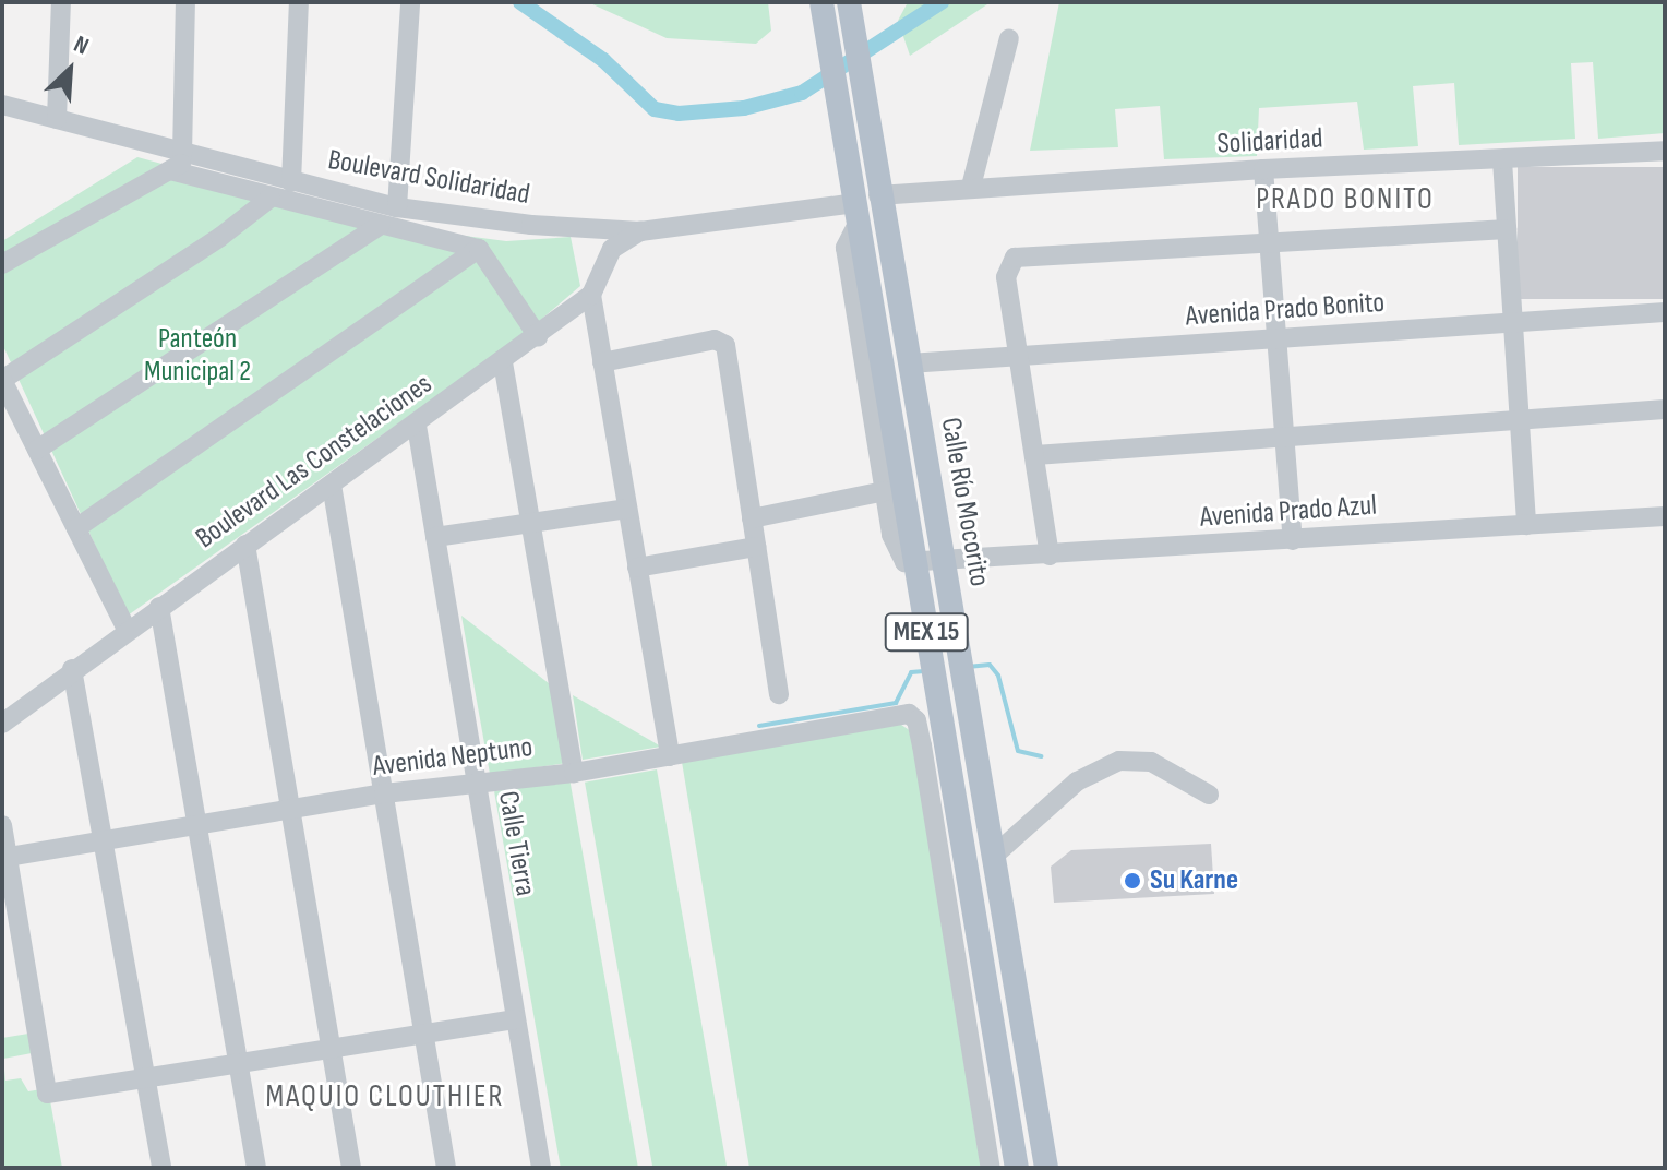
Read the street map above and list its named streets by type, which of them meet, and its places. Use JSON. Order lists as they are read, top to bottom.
{
  "streets": {
    "main road": ["Calle Río Mocorito", "MEX 15"],
    "street": [
      "Solidaridad",
      "Boulevard Solidaridad",
      "Avenida Prado Bonito",
      "Boulevard Las Constelaciones",
      "Avenida Prado Azul",
      "Avenida Neptuno",
      "Calle Tierra"
    ]
  },
  "crossings": [
    ["Solidaridad", "Boulevard Solidaridad"],
    ["Solidaridad", "Calle Río Mocorito"],
    ["Boulevard Solidaridad", "Boulevard Las Constelaciones"],
    ["Boulevard Solidaridad", "Calle Río Mocorito"],
    ["Avenida Prado Bonito", "Calle Río Mocorito"],
    ["Boulevard Las Constelaciones", "Calle Tierra"],
    ["Calle Río Mocorito", "Avenida Prado Azul"],
    ["Avenida Neptuno", "Calle Tierra"]
  ],
  "districts": ["PRADO BONITO", "MAQUIO CLOUTHIER"],
  "parks": ["Panteón Municipal 2"],
  "places": ["Su Karne"],
  "north": "top right"
}
